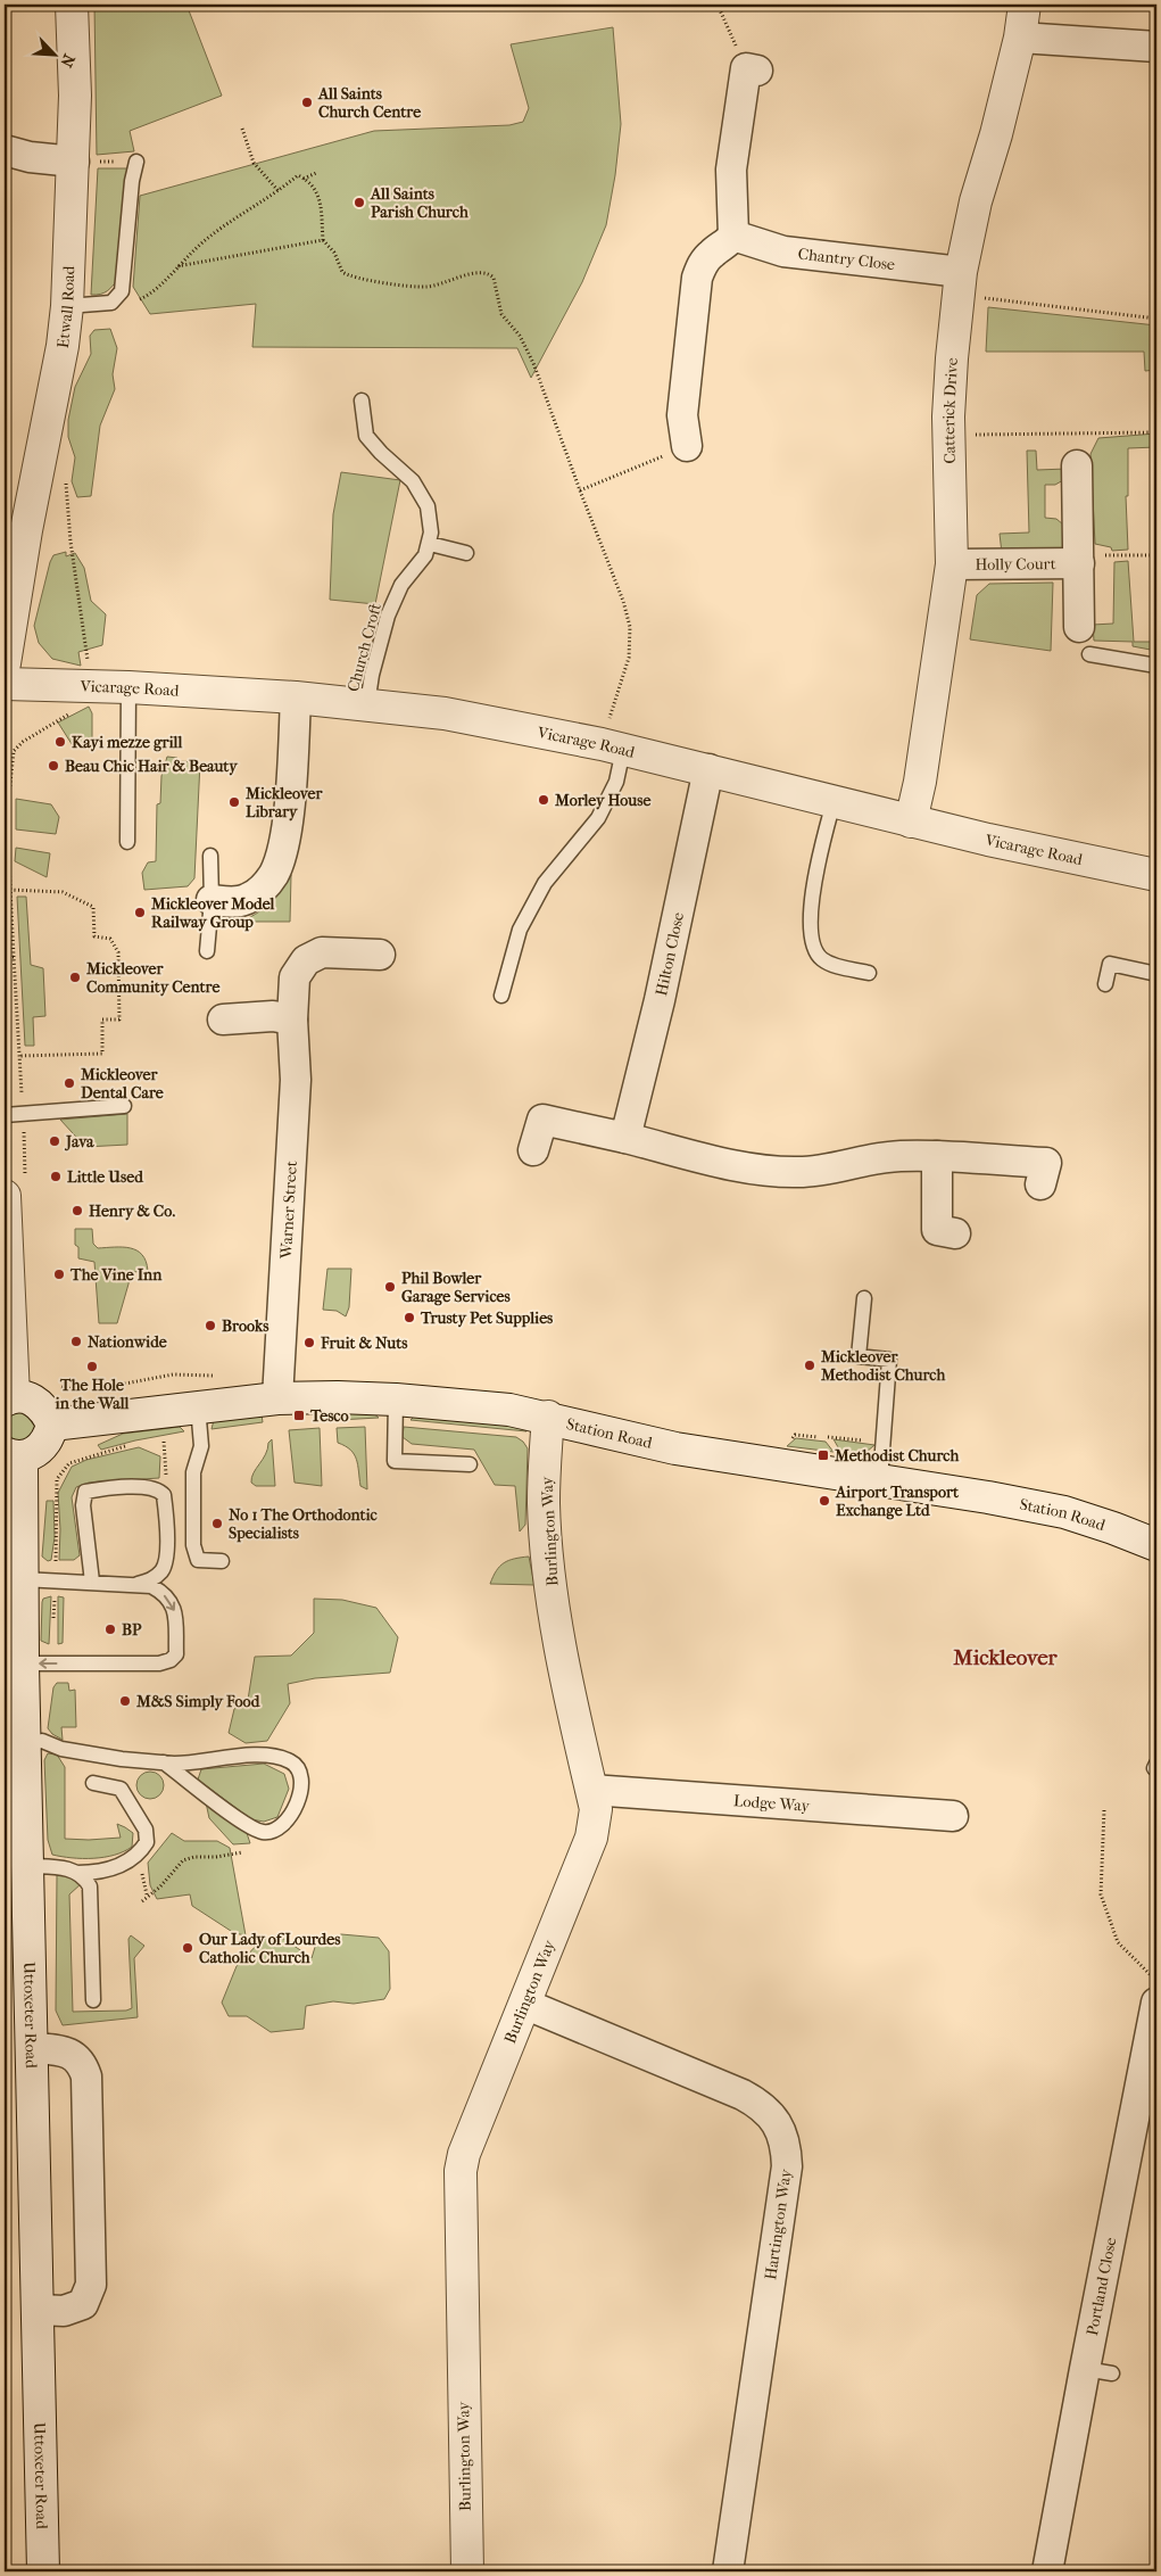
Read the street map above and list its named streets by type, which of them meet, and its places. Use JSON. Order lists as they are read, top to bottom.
{
  "streets": {
    "street": [
      "Chantry Close",
      "Etwall Road",
      "Catterick Drive",
      "Holly Court",
      "Vicarage Road",
      "Hilton Close",
      "Warner Street",
      "Station Road",
      "Burlington Way",
      "Lodge Way",
      "Uttoxeter Road",
      "Hartington Way",
      "Portland Close"
    ],
    "lane": ["Church Croft"]
  },
  "crossings": [
    ["Chantry Close", "Catterick Drive"],
    ["Catterick Drive", "Holly Court"],
    ["Catterick Drive", "Vicarage Road"],
    ["Church Croft", "Vicarage Road"],
    ["Vicarage Road", "Hilton Close"],
    ["Warner Street", "Station Road"],
    ["Station Road", "Burlington Way"],
    ["Burlington Way", "Lodge Way"],
    ["Burlington Way", "Hartington Way"]
  ],
  "districts": ["Mickleover"],
  "places": {
    "other": [
      "All Saints Church Centre",
      "All Saints Parish Church",
      "Kayi mezze grill",
      "Beau Chic Hair & Beauty",
      "Morley House",
      "Mickleover Library",
      "Mickleover Model Railway Group",
      "Mickleover Community Centre",
      "Mickleover Dental Care",
      "Java",
      "Little Used",
      "Henry & Co.",
      "The Vine Inn",
      "Phil Bowler Garage Services",
      "Trusty Pet Supplies",
      "Brooks",
      "Nationwide",
      "Fruit & Nuts",
      "Mickleover Methodist Church",
      "The Hole in the Wall",
      "Airport Transport Exchange Ltd",
      "No 1 The Orthodontic Specialists",
      "BP",
      "M&S Simply Food",
      "Our Lady of Lourdes Catholic Church"
    ],
    "transit": ["Tesco", "Methodist Church"]
  },
  "north": "bottom right"
}
